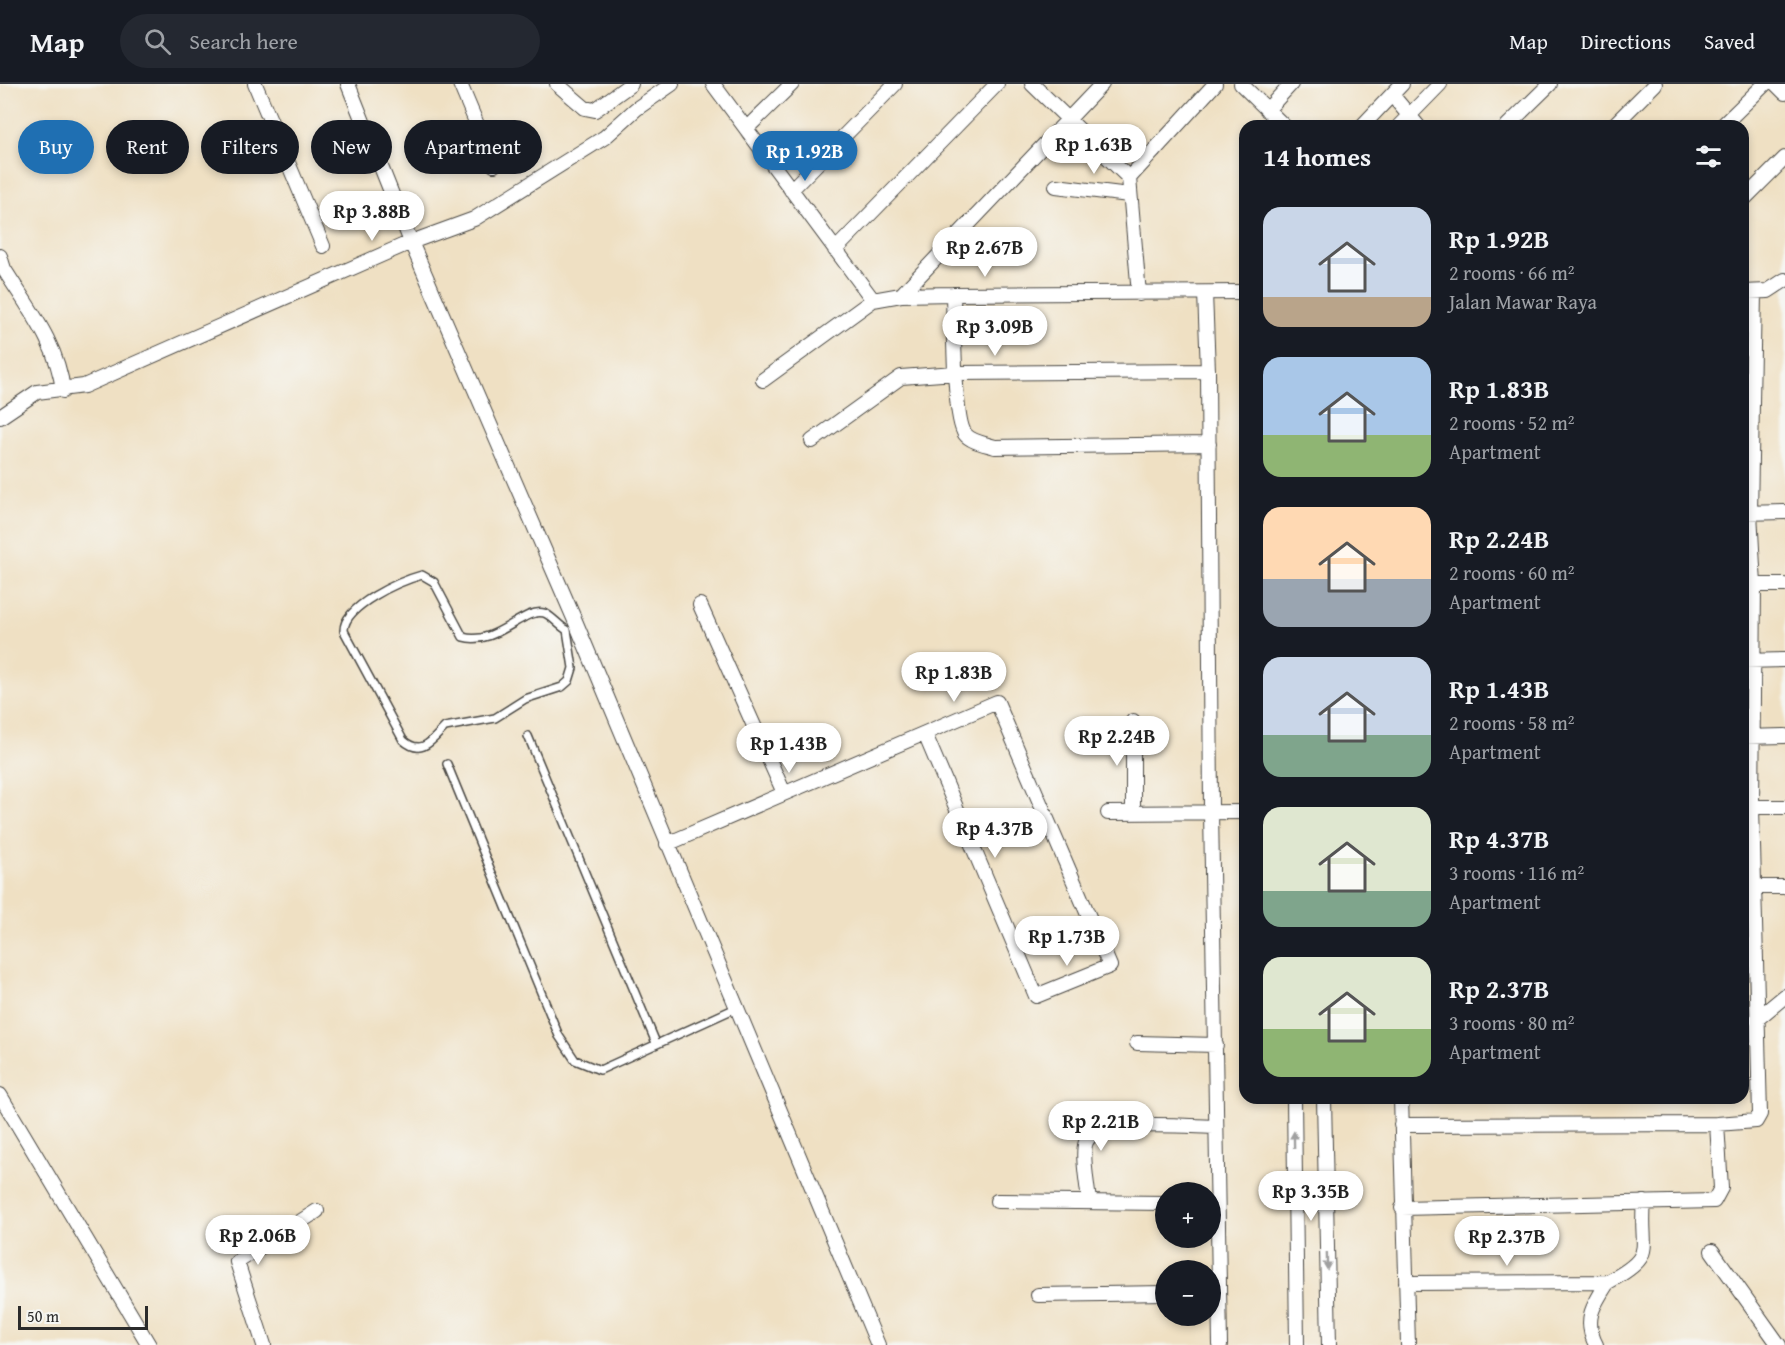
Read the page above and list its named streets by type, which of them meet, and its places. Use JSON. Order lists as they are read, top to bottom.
{
  "scale_bar": "50 m",
  "page": {
    "header": "Map",
    "search": "Search here",
    "nav": ["Map", "Directions", "Saved"],
    "chip": [
      "Buy",
      "Rent",
      "Filters",
      "New",
      "Apartment"
    ],
    "heading": "14 homes",
    "price": [
      "Rp 1.63B",
      "Rp 1.92B",
      "Rp 3.88B",
      "Rp 2.67B",
      "Rp 3.09B",
      "Rp 1.83B",
      "Rp 2.24B",
      "Rp 1.43B",
      "Rp 4.37B",
      "Rp 1.73B",
      "Rp 2.21B",
      "Rp 3.35B",
      "Rp 2.06B",
      "Rp 2.37B"
    ],
    "list": [
      {
        "name": "Rp 1.92B",
        "note": "2 rooms · 66 m² · Jalan Mawar Raya"
      },
      {
        "name": "Rp 1.83B",
        "note": "2 rooms · 52 m² · Apartment"
      },
      {
        "name": "Rp 2.24B",
        "note": "2 rooms · 60 m² · Apartment"
      },
      {
        "name": "Rp 1.43B",
        "note": "2 rooms · 58 m² · Apartment"
      },
      {
        "name": "Rp 4.37B",
        "note": "3 rooms · 116 m² · Apartment"
      },
      {
        "name": "Rp 2.37B",
        "note": "3 rooms · 80 m² · Apartment"
      }
    ],
    "map_buttons": ["+", "−"],
    "scale": "50 m"
  }
}
